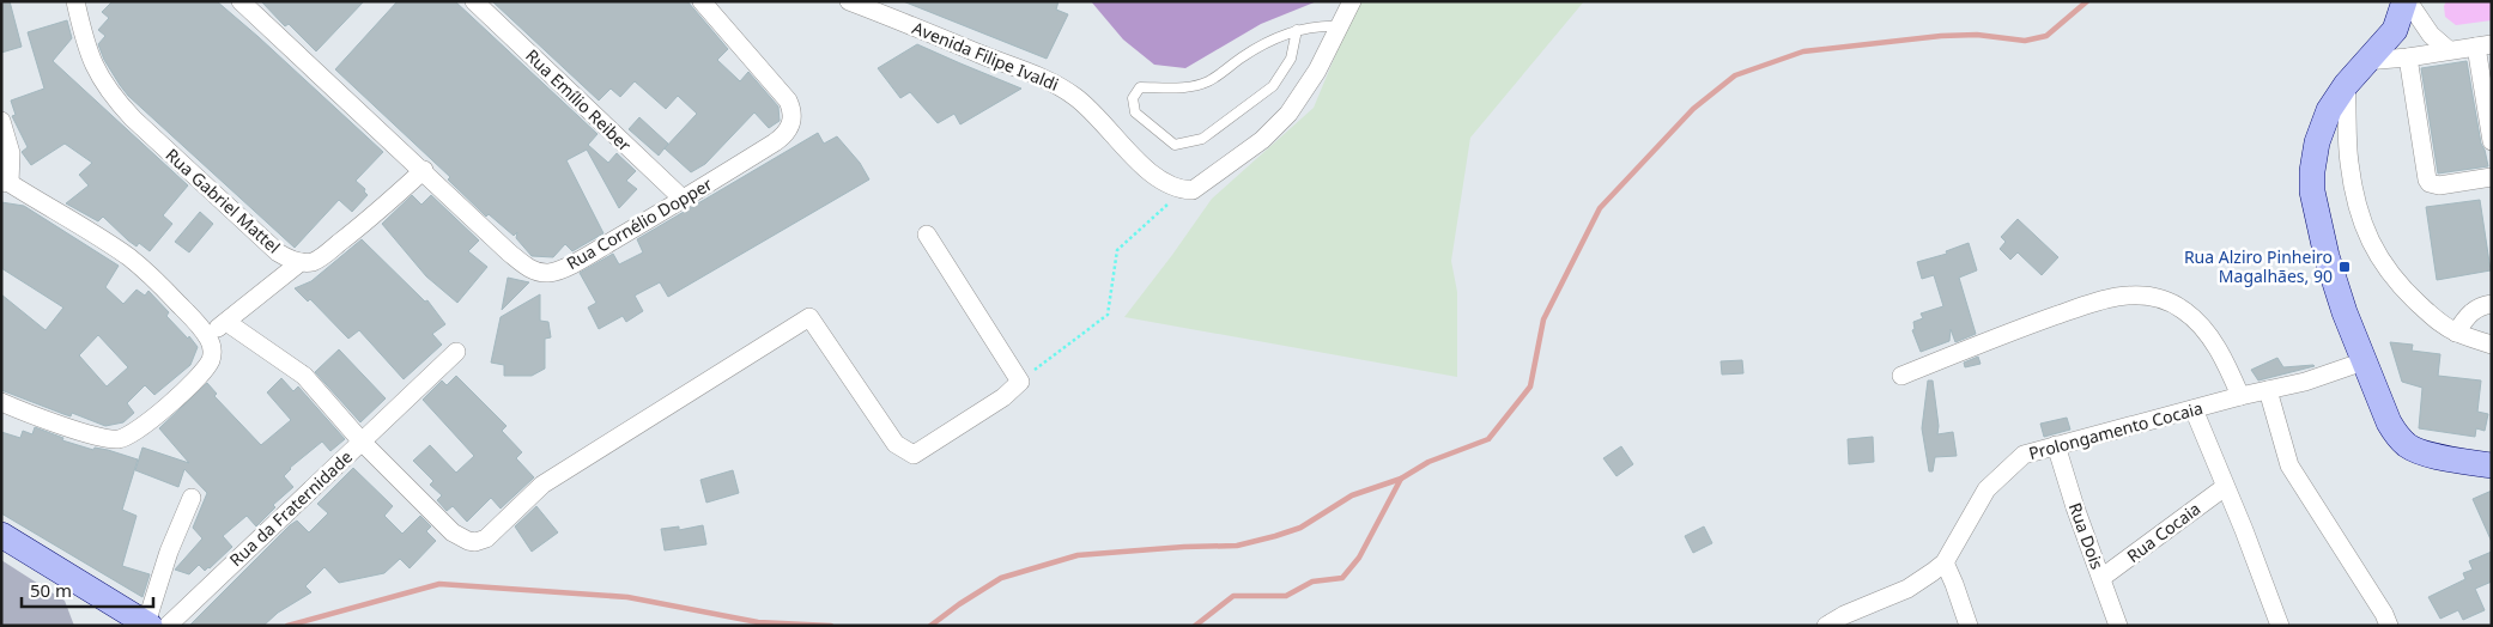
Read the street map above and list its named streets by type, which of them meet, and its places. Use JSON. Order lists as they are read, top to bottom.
{
  "streets": {
    "street": [
      "Avenida Filipe Ivaldi",
      "Rua Emílio Reiber",
      "Rua Gabriel Mattel",
      "Rua Cornélio Dopper",
      "Prolongamento Cocaia",
      "Rua da Fraternidade",
      "Rua Cocaia",
      "Rua Dois"
    ]
  },
  "crossings": [
    ["Rua Emílio Reiber", "Rua Cornélio Dopper"],
    ["Prolongamento Cocaia", "Rua Dois"],
    ["Rua Cocaia", "Rua Dois"]
  ],
  "places": {
    "transit": ["Rua Alziro Pinheiro Magalhães, 90"]
  },
  "scale_bar": "50 m"
}
